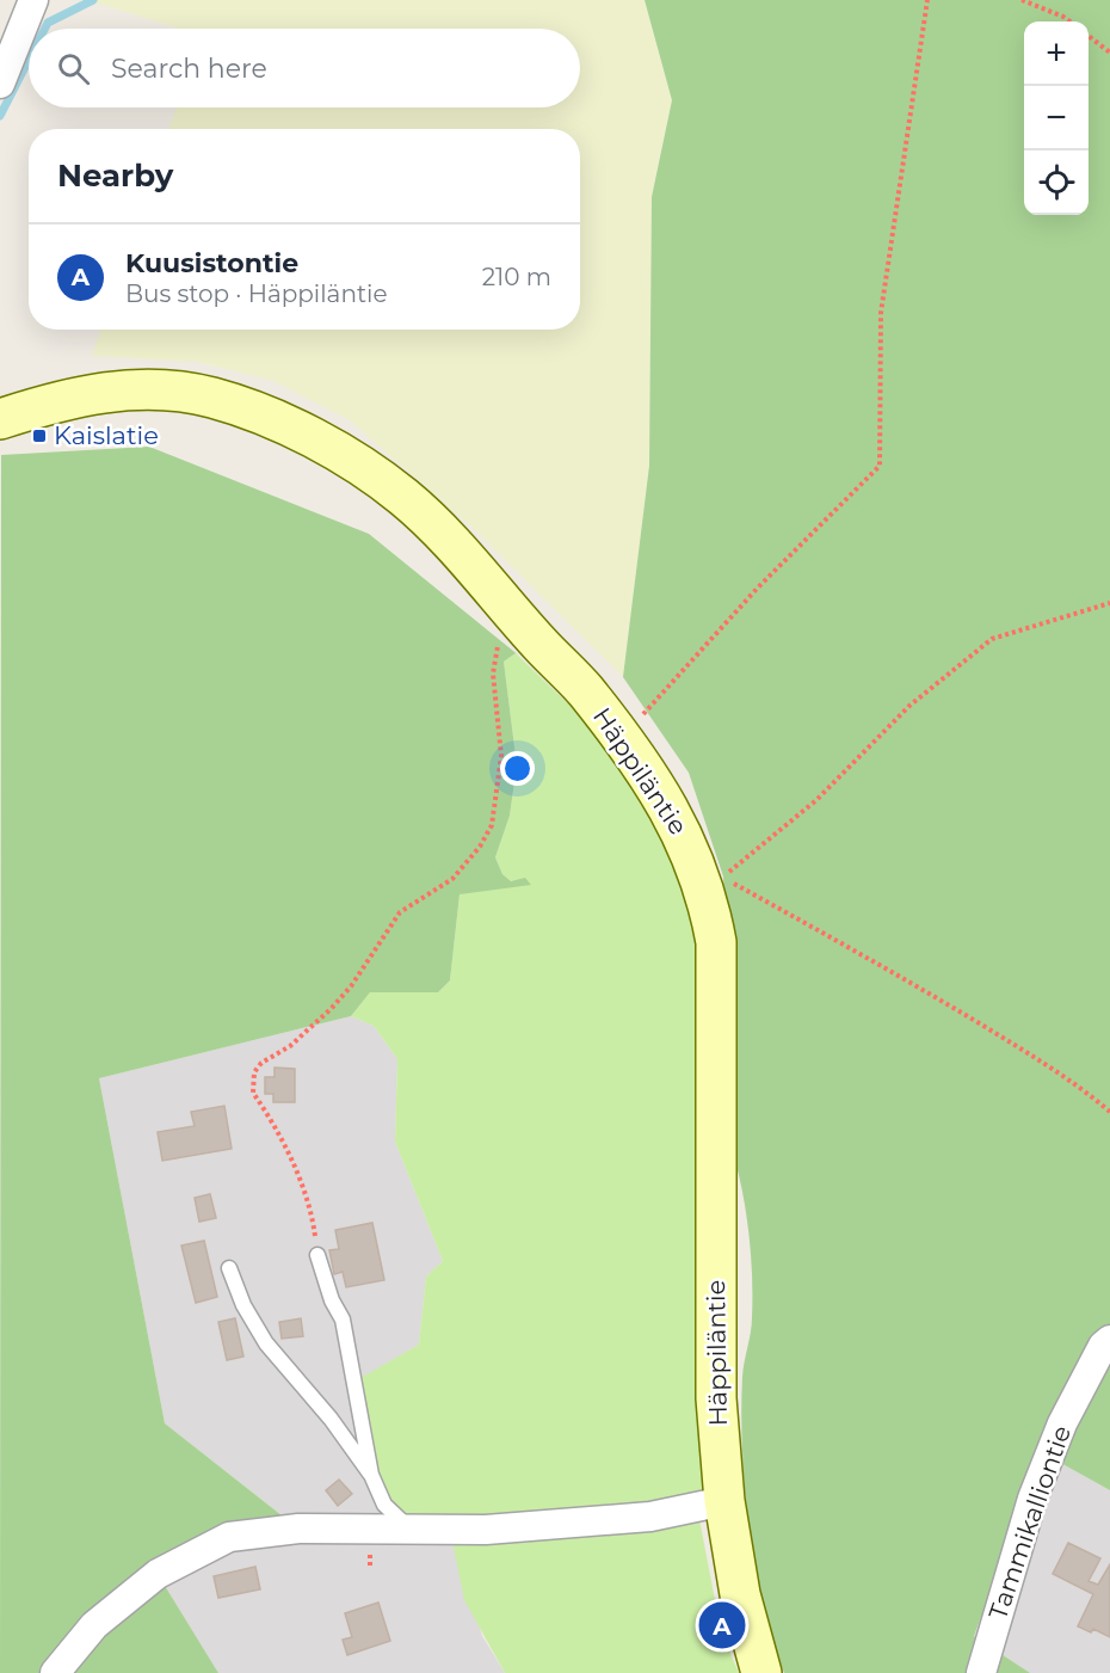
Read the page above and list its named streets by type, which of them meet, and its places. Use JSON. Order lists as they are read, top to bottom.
{
  "streets": {
    "street": ["Häppiläntie", "Tammikalliontie"]
  },
  "places": {
    "transit": ["Kaislatie"]
  },
  "page": {
    "map_buttons": ["+", "−"],
    "search": "Search here",
    "heading": "Nearby",
    "list": [
      {
        "mark": "A",
        "name": "Kuusistontie",
        "note": "Bus stop · Häppiläntie",
        "value": "210 m"
      }
    ],
    "pins": "A"
  }
}
